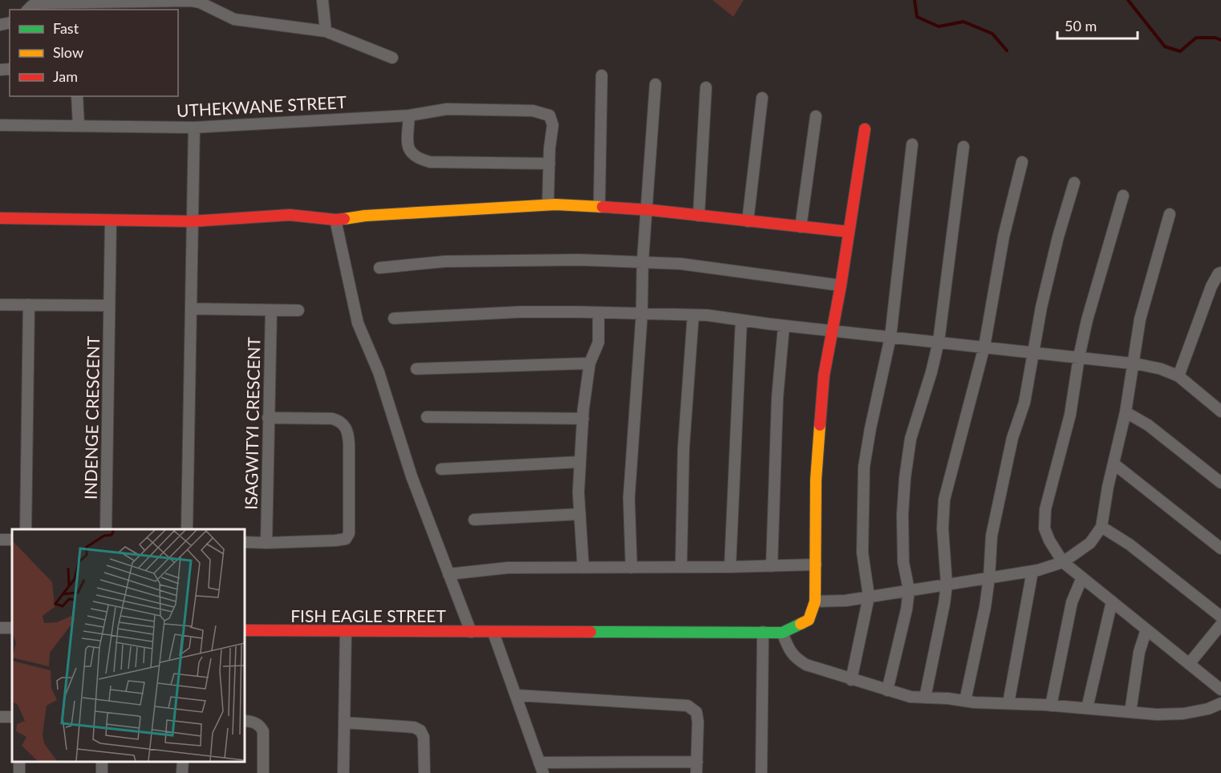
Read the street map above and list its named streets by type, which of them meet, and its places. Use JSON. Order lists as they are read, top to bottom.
{
  "streets": {
    "street": [
      "UTHEKWANE STREET",
      "INDENGE CRESCENT",
      "ISAGWITYI CRESCENT",
      "FISH EAGLE STREET"
    ]
  },
  "legend": ["Fast", "Slow", "Jam"],
  "scale_bar": "50 m"
}
